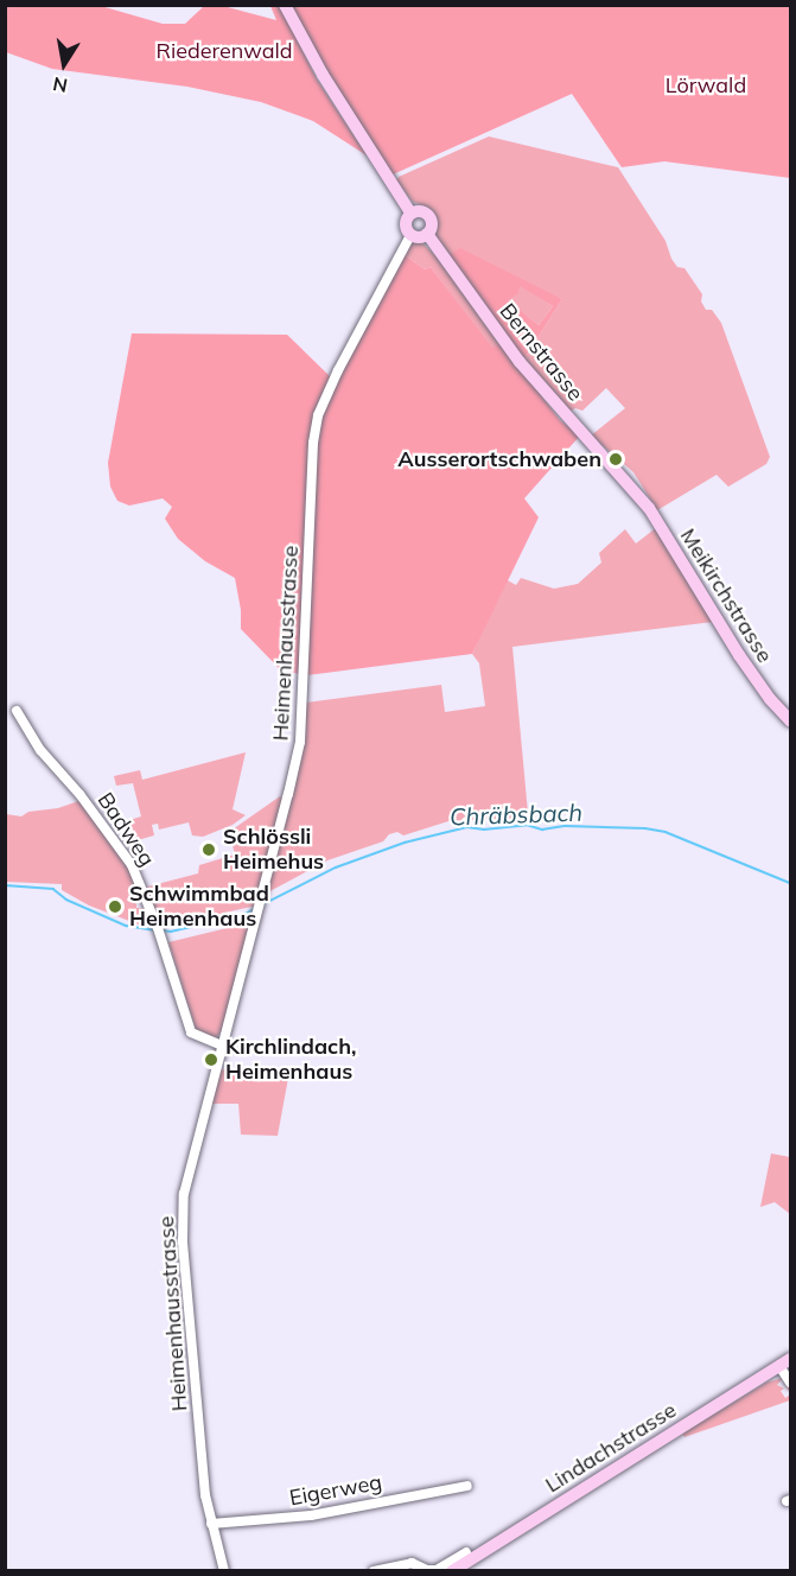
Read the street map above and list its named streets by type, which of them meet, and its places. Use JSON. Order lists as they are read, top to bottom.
{
  "streets": {
    "main road": ["Bernstrasse", "Meikirchstrasse", "Lindachstrasse"],
    "street": ["Heimenhausstrasse", "Badweg", "Eigerweg"]
  },
  "crossings": [
    ["Bernstrasse", "Meikirchstrasse"],
    ["Bernstrasse", "Heimenhausstrasse"],
    ["Heimenhausstrasse", "Badweg"],
    ["Heimenhausstrasse", "Eigerweg"]
  ],
  "water": ["Chräbsbach"],
  "parks": ["Riederenwald", "Lörwald"],
  "places": [
    "Ausserortschwaben",
    "Schlössli Heimehus",
    "Schwimmbad Heimenhaus",
    "Kirchlindach, Heimenhaus"
  ],
  "north": "bottom"
}
